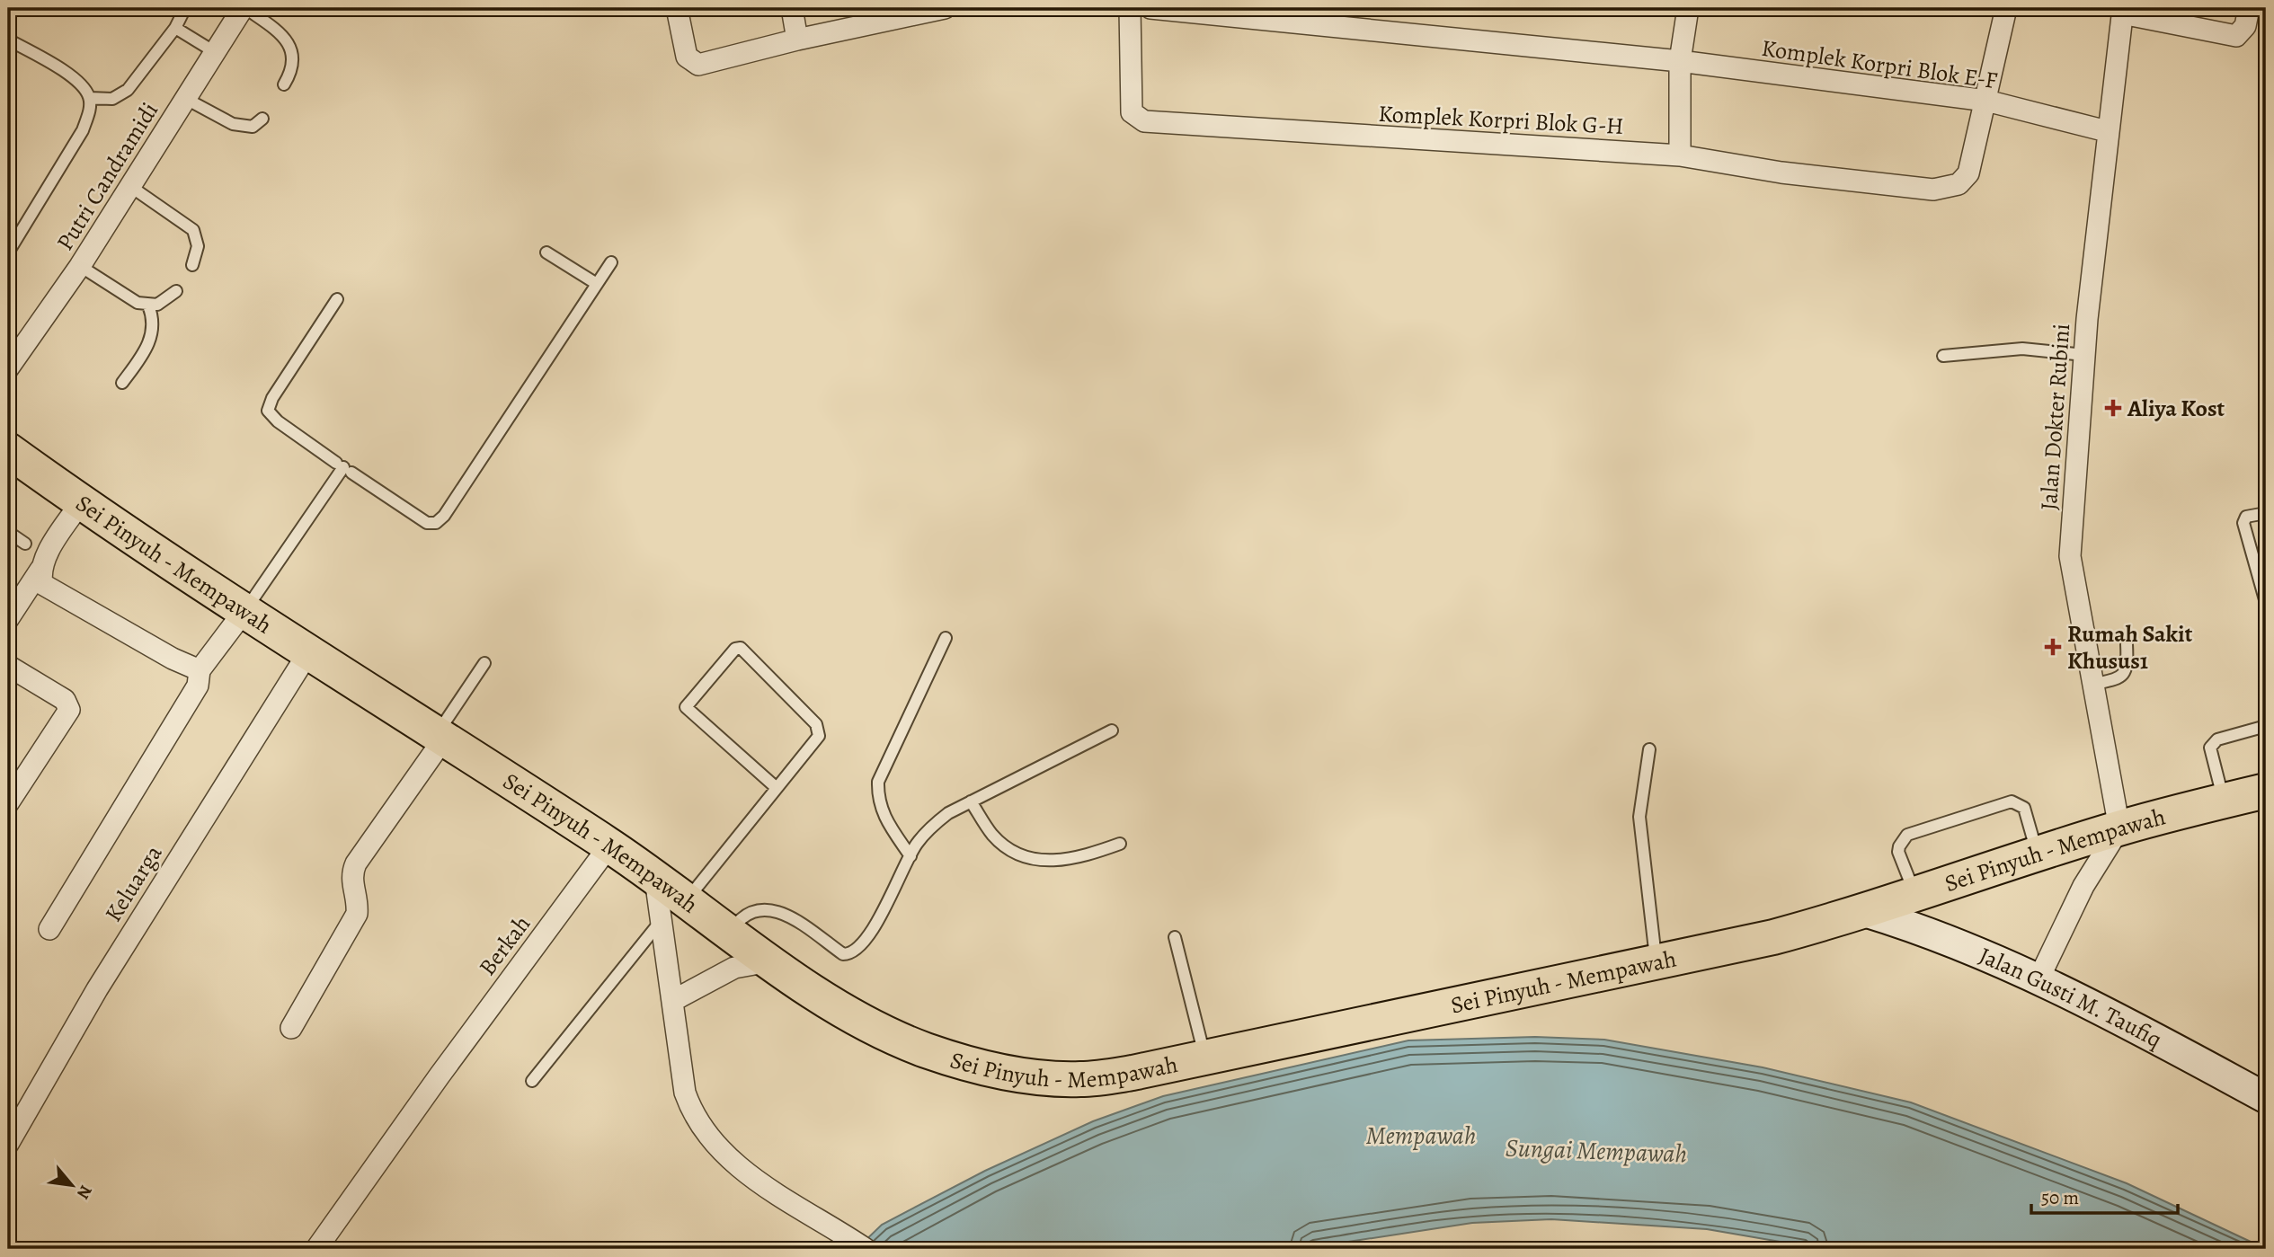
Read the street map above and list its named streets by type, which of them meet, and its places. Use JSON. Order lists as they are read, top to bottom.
{
  "streets": {
    "highway": ["Sei Pinyuh - Mempawah"],
    "main road": ["Jalan Gusti M. Taufiq"],
    "street": [
      "Komplek Korpri Blok E-F",
      "Komplek Korpri Blok G-H",
      "Putri Candramidi",
      "Jalan Dokter Rubini",
      "Keluarga",
      "Berkah"
    ]
  },
  "crossings": [
    ["Komplek Korpri Blok E-F", "Komplek Korpri Blok G-H"],
    ["Komplek Korpri Blok E-F", "Jalan Dokter Rubini"],
    ["Jalan Dokter Rubini", "Sei Pinyuh - Mempawah"],
    ["Sei Pinyuh - Mempawah", "Keluarga"],
    ["Sei Pinyuh - Mempawah", "Berkah"],
    ["Sei Pinyuh - Mempawah", "Jalan Gusti M. Taufiq"]
  ],
  "water": ["Mempawah", "Sungai Mempawah"],
  "places": {
    "health": ["Aliya Kost", "Rumah Sakit Khusus1"]
  },
  "scale_bar": "50 m",
  "north": "bottom right"
}
